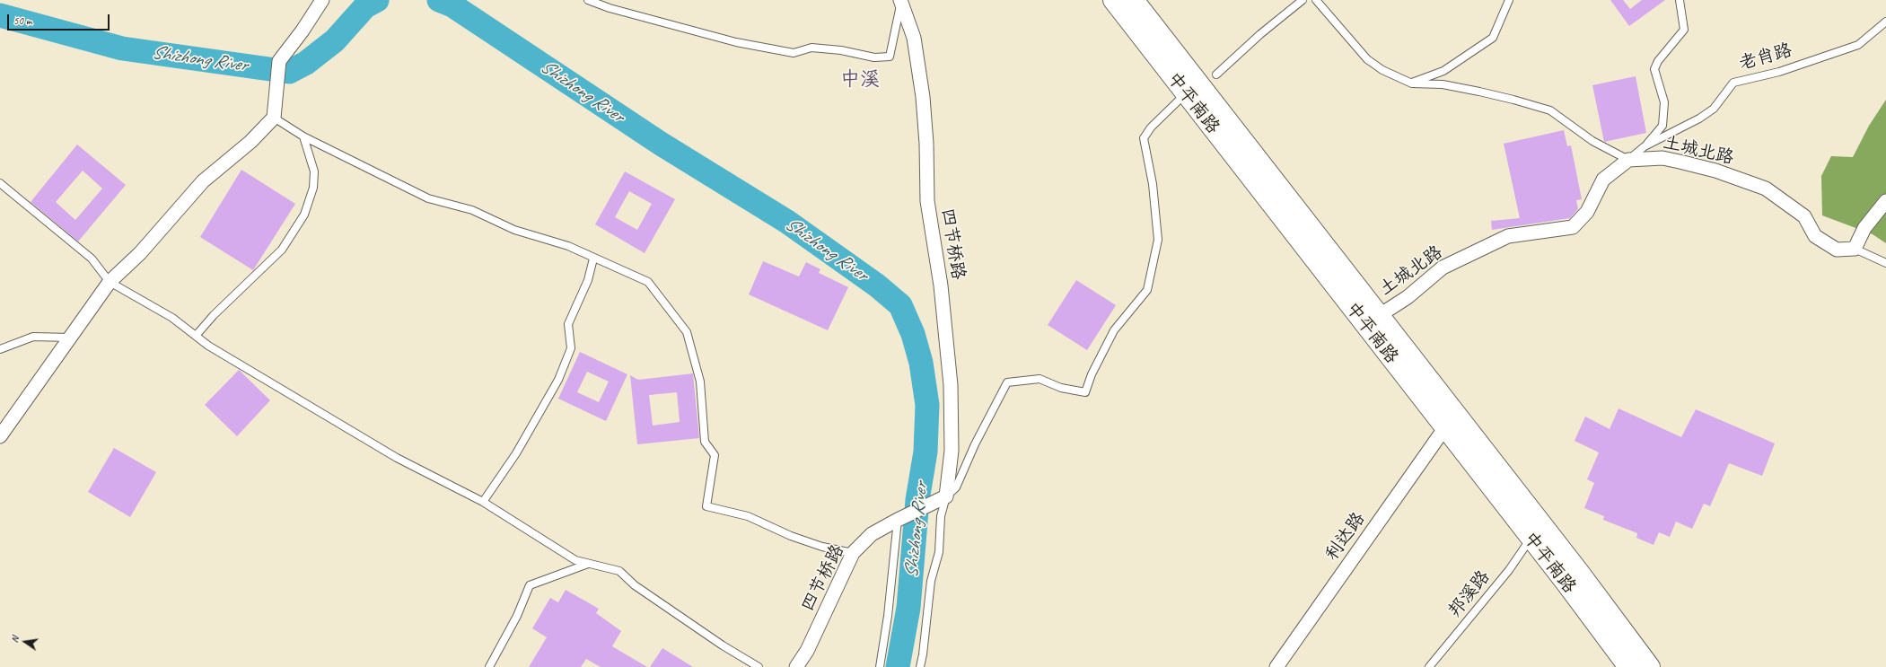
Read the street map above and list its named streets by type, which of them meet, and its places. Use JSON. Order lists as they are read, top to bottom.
{
  "streets": {
    "highway": ["中平南路"],
    "street": ["土城北路", "四节桥路", "利达路"],
    "lane": ["老肖路", "邦溪路"]
  },
  "crossings": [
    ["老肖路", "土城北路"],
    ["中平南路", "利达路"],
    ["中平南路", "邦溪路"]
  ],
  "districts": ["中溪"],
  "water": ["Shizhong River"],
  "scale_bar": "50 m",
  "north": "left"
}
